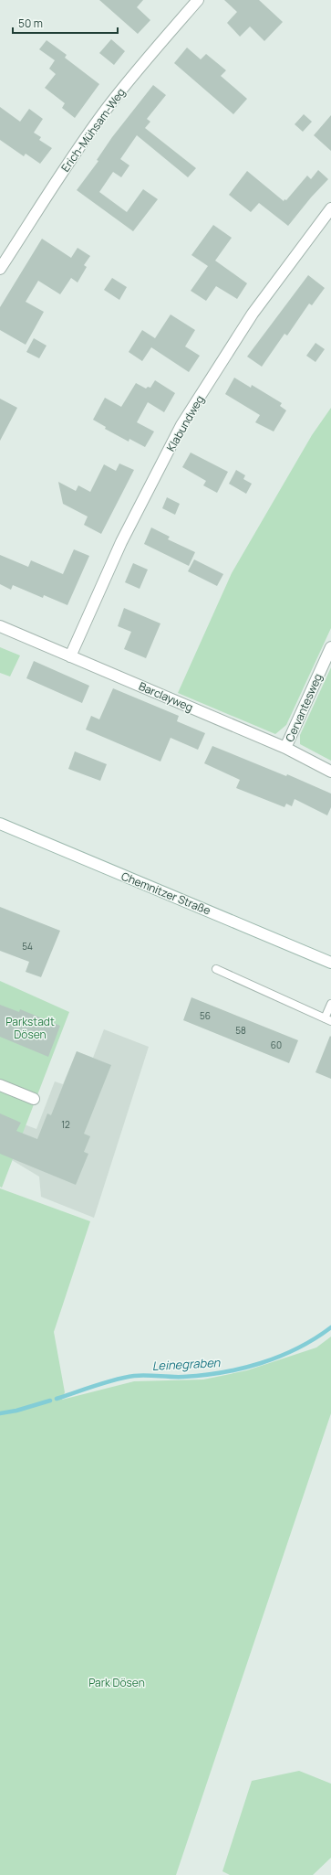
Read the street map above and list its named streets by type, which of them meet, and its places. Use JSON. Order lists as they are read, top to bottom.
{
  "streets": {
    "street": [
      "Erich-Mühsam-Weg",
      "Klabundweg",
      "Barclayweg",
      "Cervantesweg",
      "Chemnitzer Straße"
    ]
  },
  "crossings": [
    ["Klabundweg", "Barclayweg"],
    ["Barclayweg", "Cervantesweg"]
  ],
  "water": ["Leinegraben"],
  "parks": ["Parkstadt Dösen", "Park Dösen"],
  "house_numbers": [
    "54",
    "56",
    "58",
    "60",
    "12"
  ],
  "scale_bar": "50 m"
}
